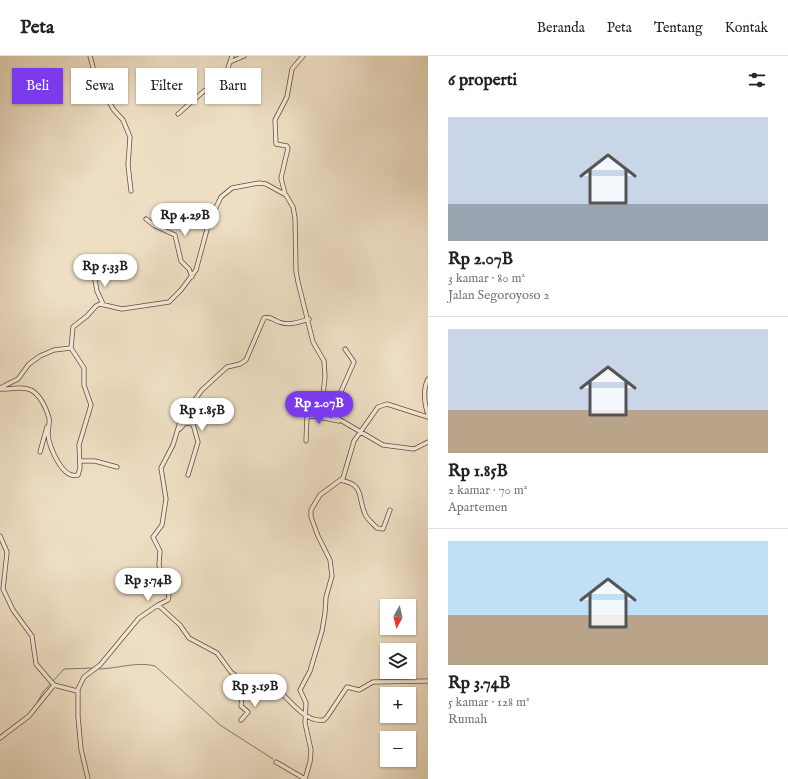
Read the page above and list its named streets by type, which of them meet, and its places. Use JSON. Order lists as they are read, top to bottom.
{
  "north": "bottom",
  "page": {
    "header": "Peta",
    "nav": [
      "Beranda",
      "Peta",
      "Tentang",
      "Kontak"
    ],
    "heading": "6 properti",
    "chip": [
      "Beli",
      "Sewa",
      "Filter",
      "Baru"
    ],
    "list": [
      {
        "name": "Rp 2.07B",
        "note": "3 kamar · 80 m² · Jalan Segoroyoso 2"
      },
      {
        "name": "Rp 1.85B",
        "note": "2 kamar · 70 m² · Apartemen"
      },
      {
        "name": "Rp 3.74B",
        "note": "5 kamar · 128 m² · Rumah"
      }
    ],
    "price": [
      "Rp 4.29B",
      "Rp 5.33B",
      "Rp 2.07B",
      "Rp 1.85B",
      "Rp 3.74B",
      "Rp 3.19B"
    ],
    "map_buttons": ["+", "−"]
  }
}
